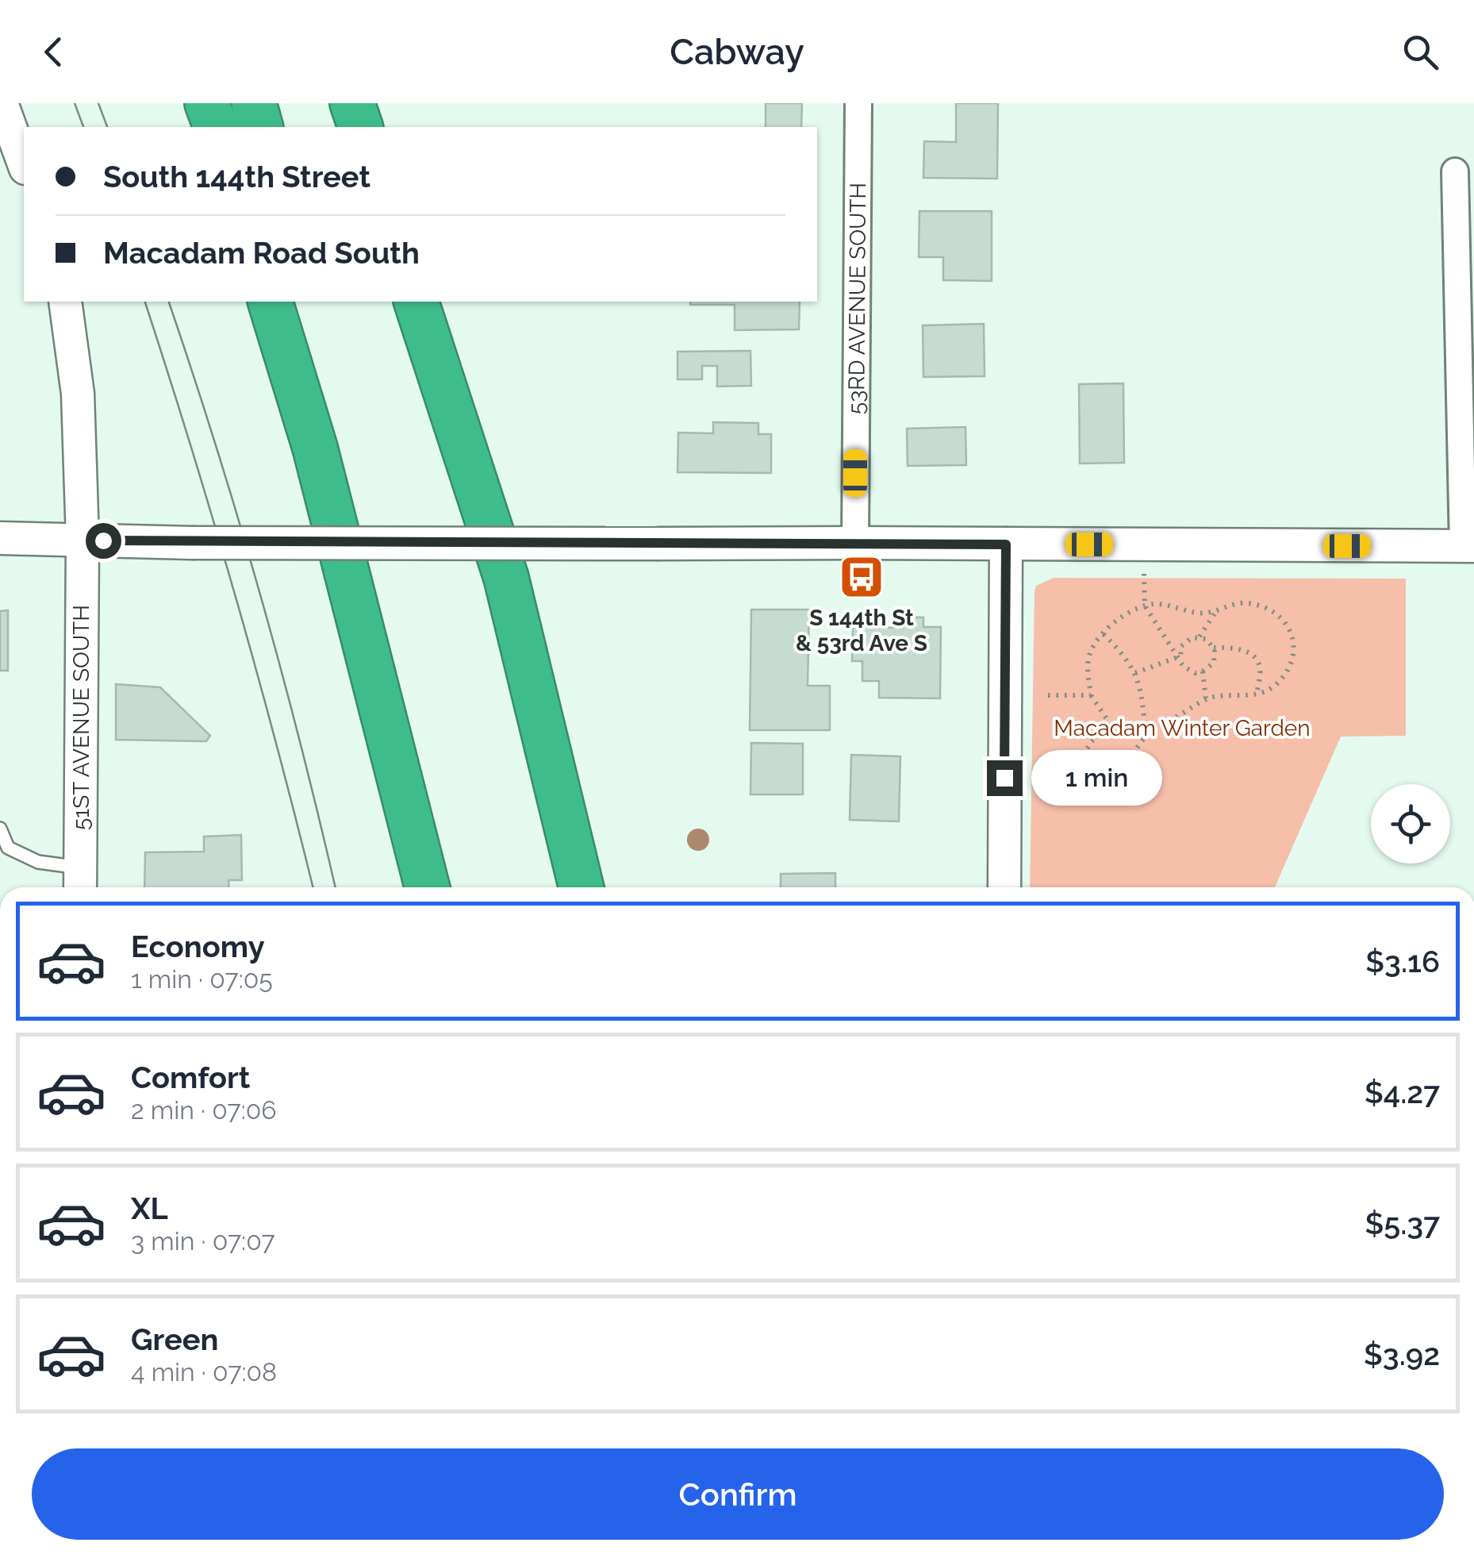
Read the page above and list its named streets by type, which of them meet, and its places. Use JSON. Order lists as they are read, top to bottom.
{
  "streets": {
    "street": ["53RD AVENUE SOUTH", "51ST AVENUE SOUTH"]
  },
  "parks": ["Macadam Winter Garden"],
  "places": {
    "bus stop": ["S 144th St & 53rd Ave S"]
  },
  "page": {
    "header": "Cabway",
    "banner": ["South 144th Street", "Macadam Road South"],
    "bubble": "1 min",
    "list": [
      {
        "name": "Economy",
        "note": "1 min · 07:05",
        "value": "$3.16"
      },
      {
        "name": "Comfort",
        "note": "2 min · 07:06",
        "value": "$4.27"
      },
      {
        "name": "XL",
        "note": "3 min · 07:07",
        "value": "$5.37"
      },
      {
        "name": "Green",
        "note": "4 min · 07:08",
        "value": "$3.92"
      }
    ],
    "buttons": "Confirm"
  }
}
